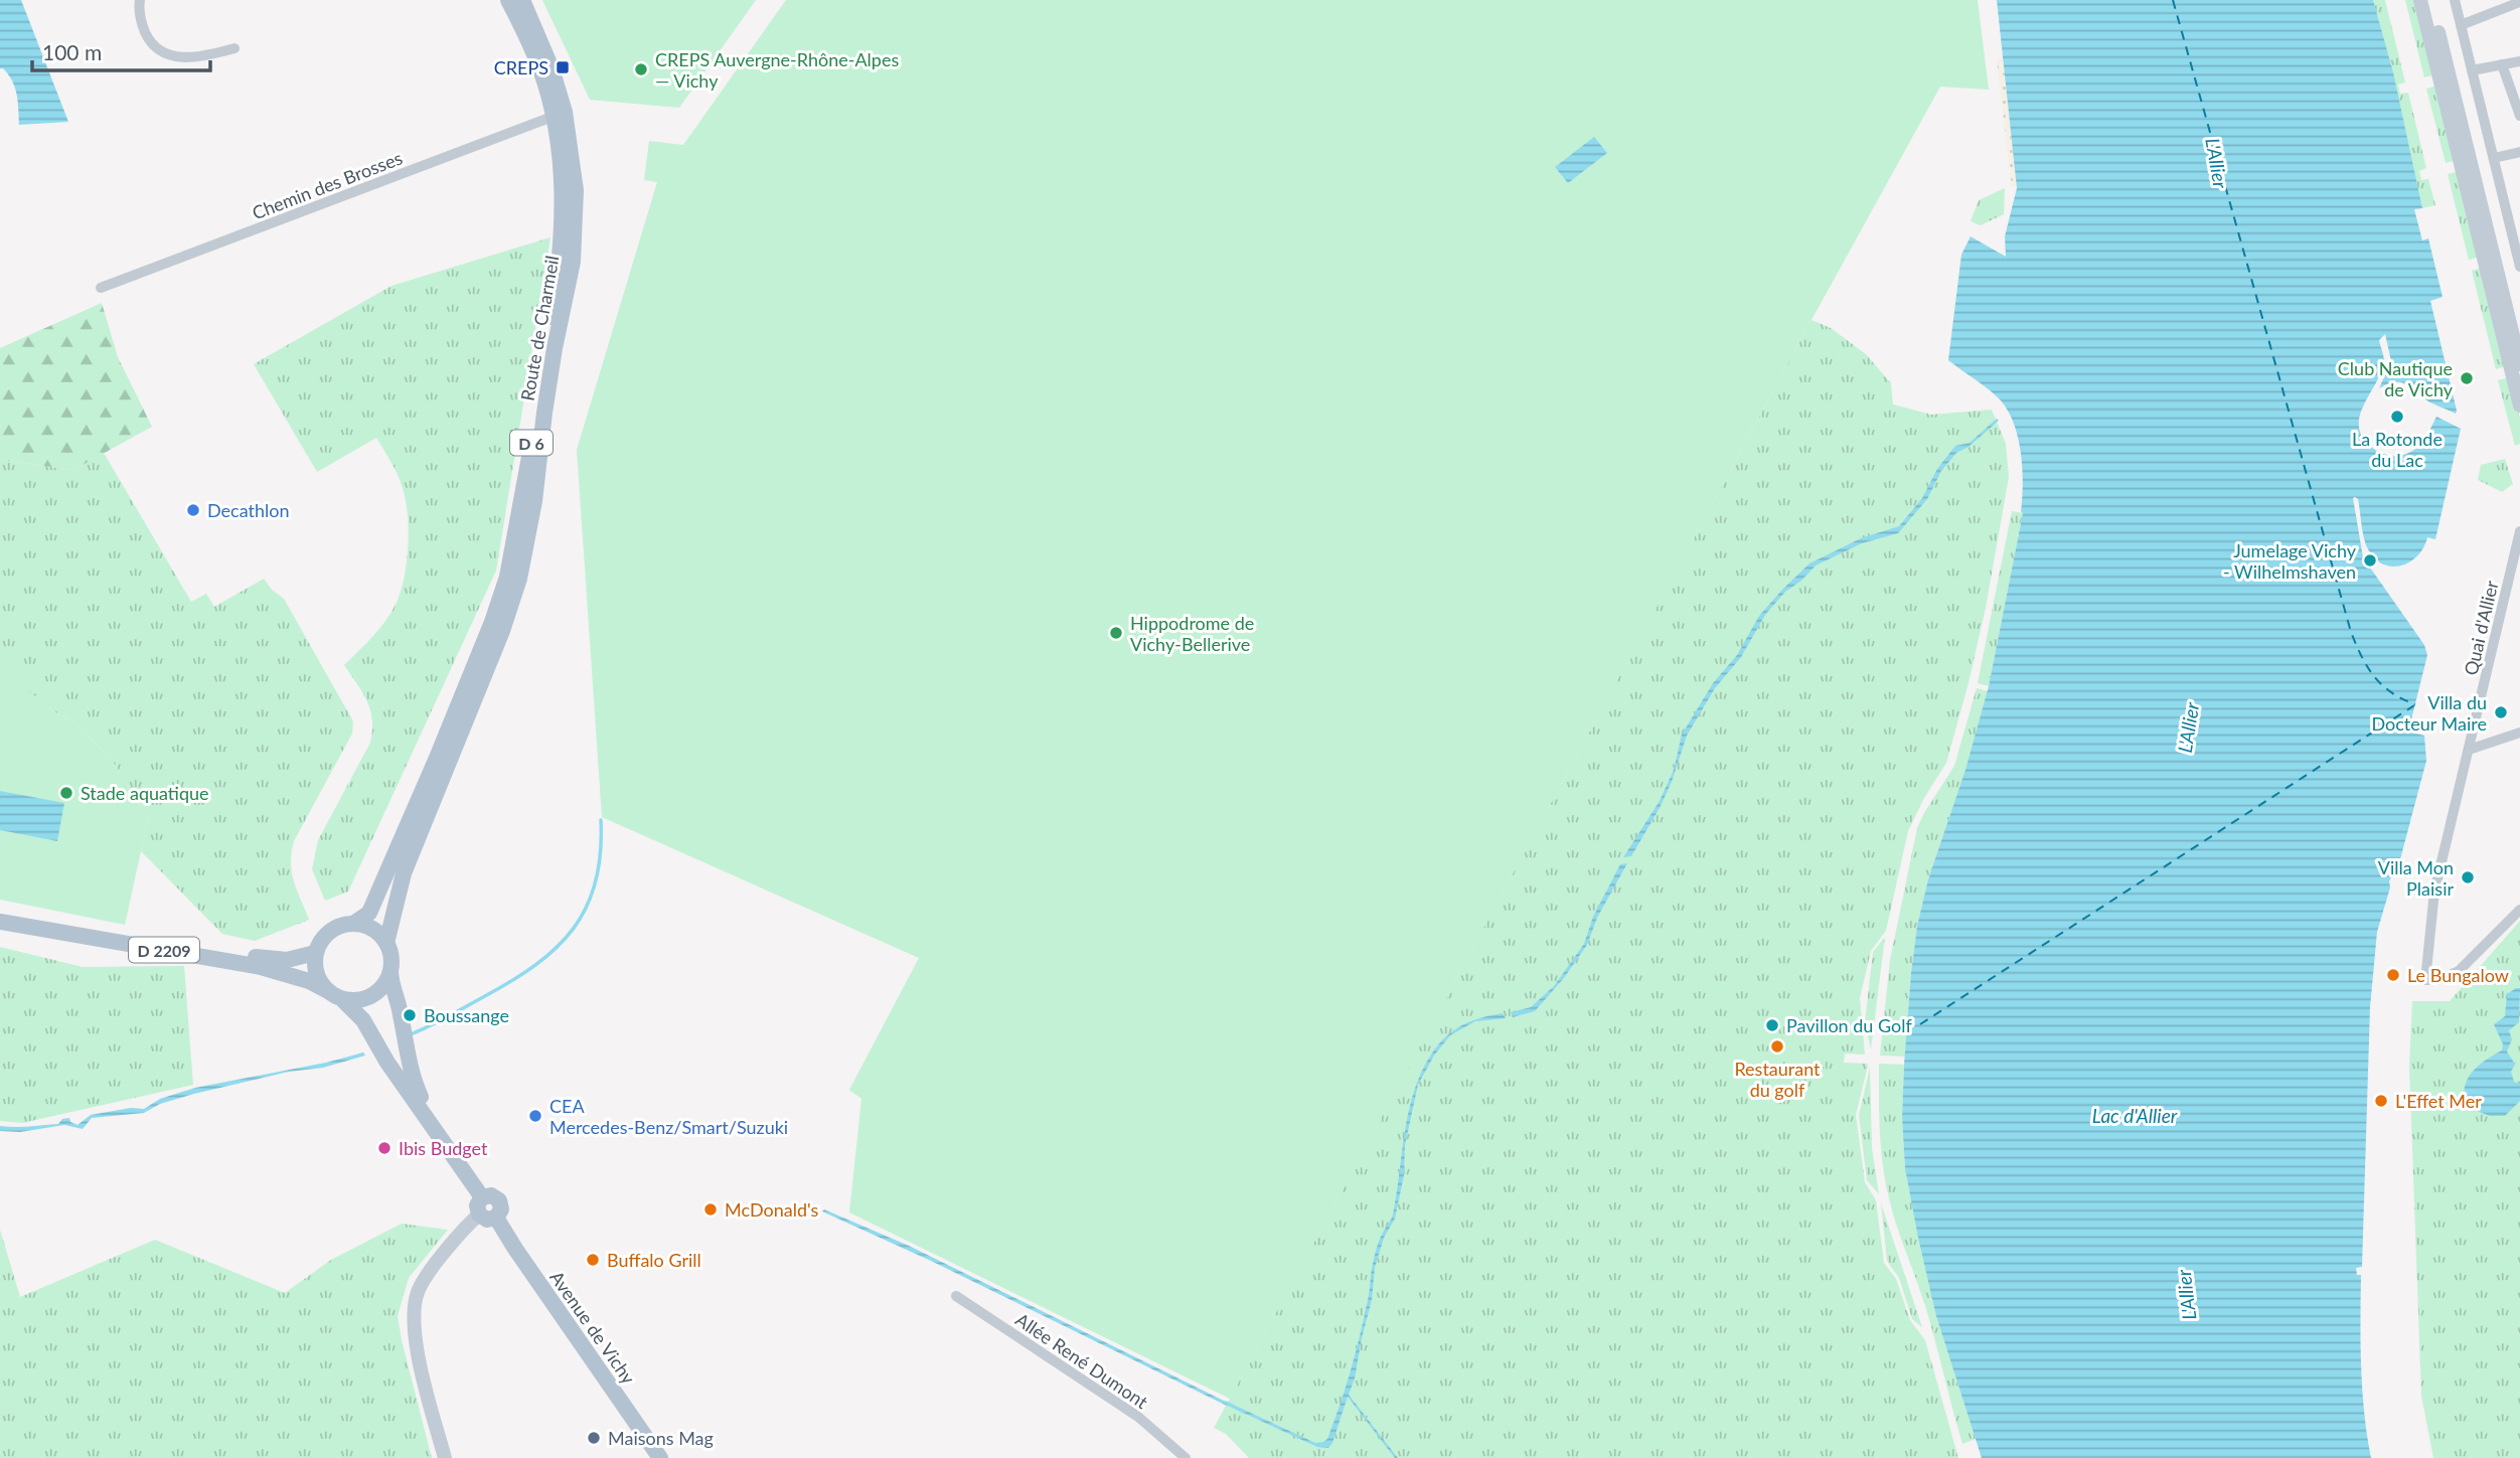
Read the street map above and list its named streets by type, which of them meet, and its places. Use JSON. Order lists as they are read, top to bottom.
{
  "streets": {
    "main road": [
      "Route de Charmeil",
      "D 6",
      "D 2209",
      "Avenue de Vichy"
    ],
    "street": ["Chemin des Brosses", "Quai d'Allier", "Allée René Dumont"]
  },
  "crossings": [
    ["Chemin des Brosses", "Route de Charmeil"],
    ["Route de Charmeil", "D 2209"]
  ],
  "water": ["L'Allier", "Lac d'Allier"],
  "places": {
    "transit": ["CREPS"],
    "other": [
      "CREPS Auvergne-Rhône-Alpes — Vichy",
      "Club Nautique de Vichy",
      "La Rotonde du Lac",
      "Decathlon",
      "Jumelage Vichy - Wilhelmshaven",
      "Hippodrome de Vichy-Bellerive",
      "Villa du Docteur Maire",
      "Stade aquatique",
      "Villa Mon Plaisir",
      "Le Bungalow",
      "Boussange",
      "Pavillon du Golf",
      "Restaurant du golf",
      "L'Effet Mer",
      "CEA Mercedes-Benz/Smart/Suzuki",
      "Ibis Budget",
      "McDonald's",
      "Buffalo Grill",
      "Maisons Mag"
    ]
  },
  "scale_bar": "100 m"
}
